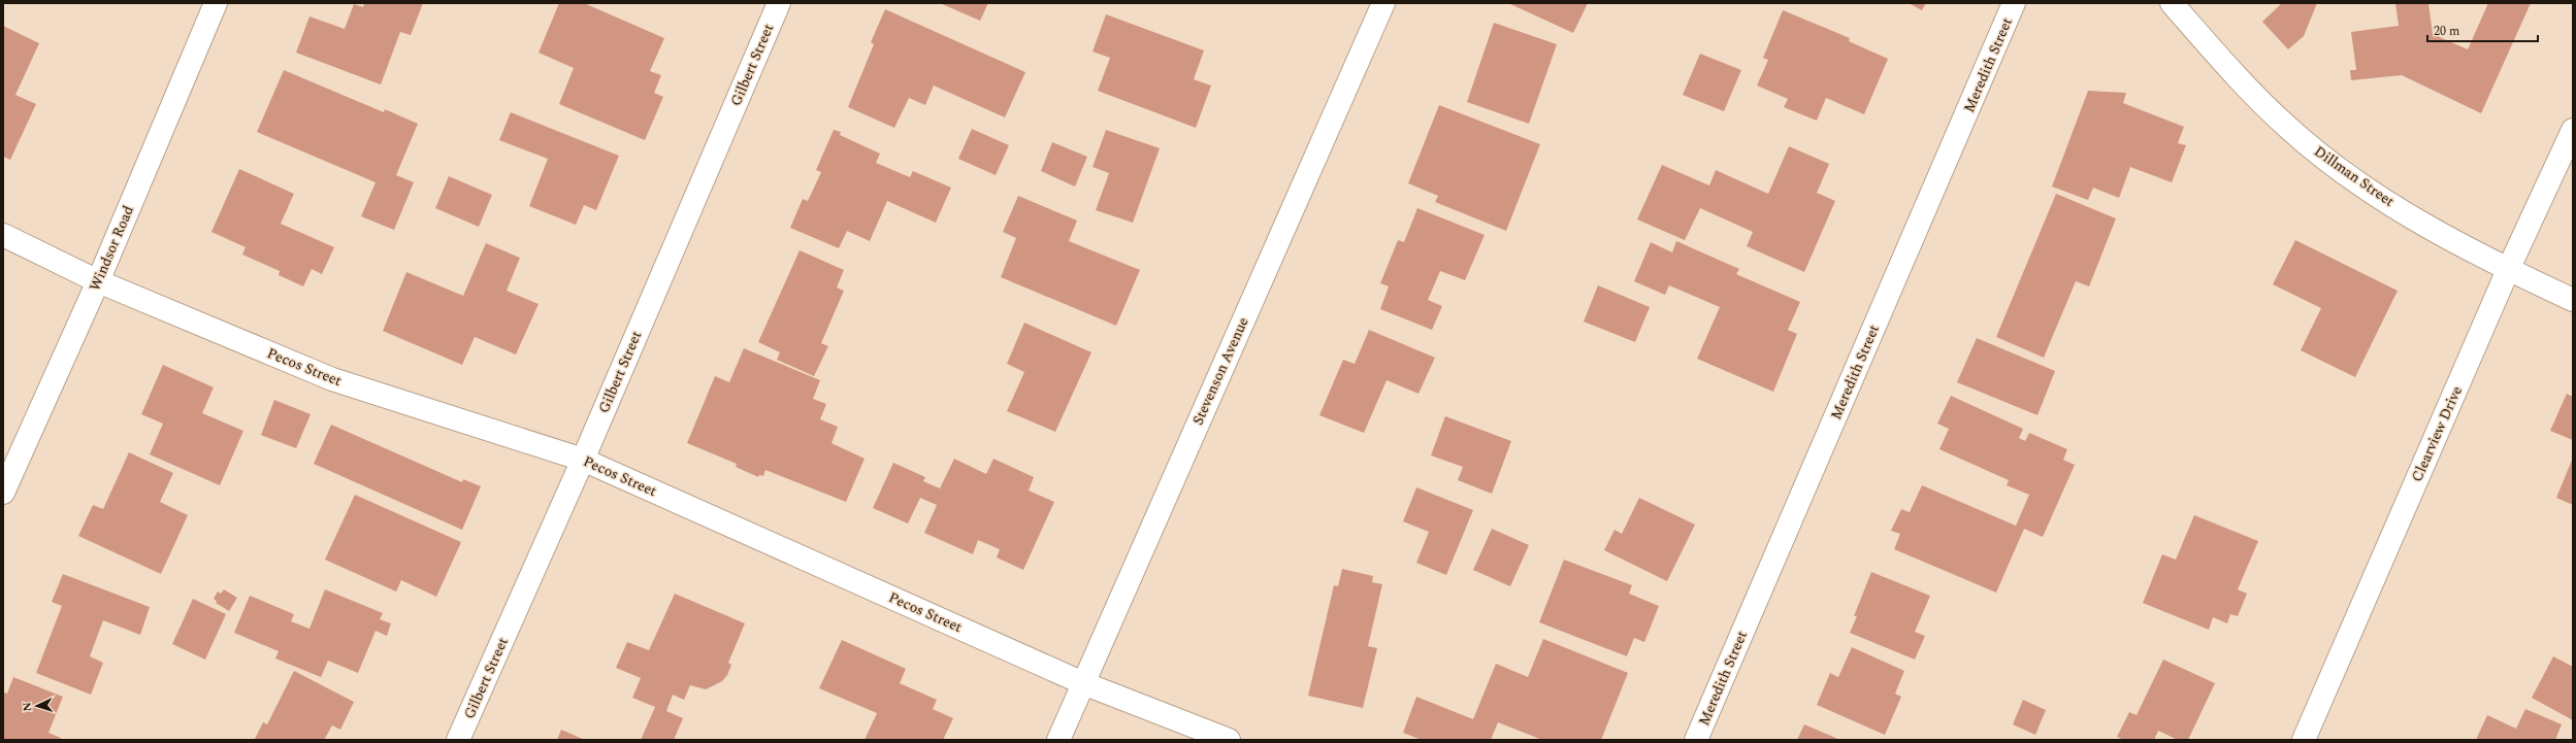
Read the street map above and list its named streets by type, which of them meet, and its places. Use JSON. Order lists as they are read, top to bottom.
{
  "streets": {
    "street": [
      "Gilbert Street",
      "Meredith Street",
      "Dillman Street",
      "Windsor Road",
      "Pecos Street",
      "Stevenson Avenue",
      "Clearview Drive"
    ]
  },
  "crossings": [
    ["Gilbert Street", "Pecos Street"],
    ["Dillman Street", "Clearview Drive"],
    ["Windsor Road", "Pecos Street"],
    ["Pecos Street", "Stevenson Avenue"]
  ],
  "scale_bar": "20 m",
  "north": "left"
}
